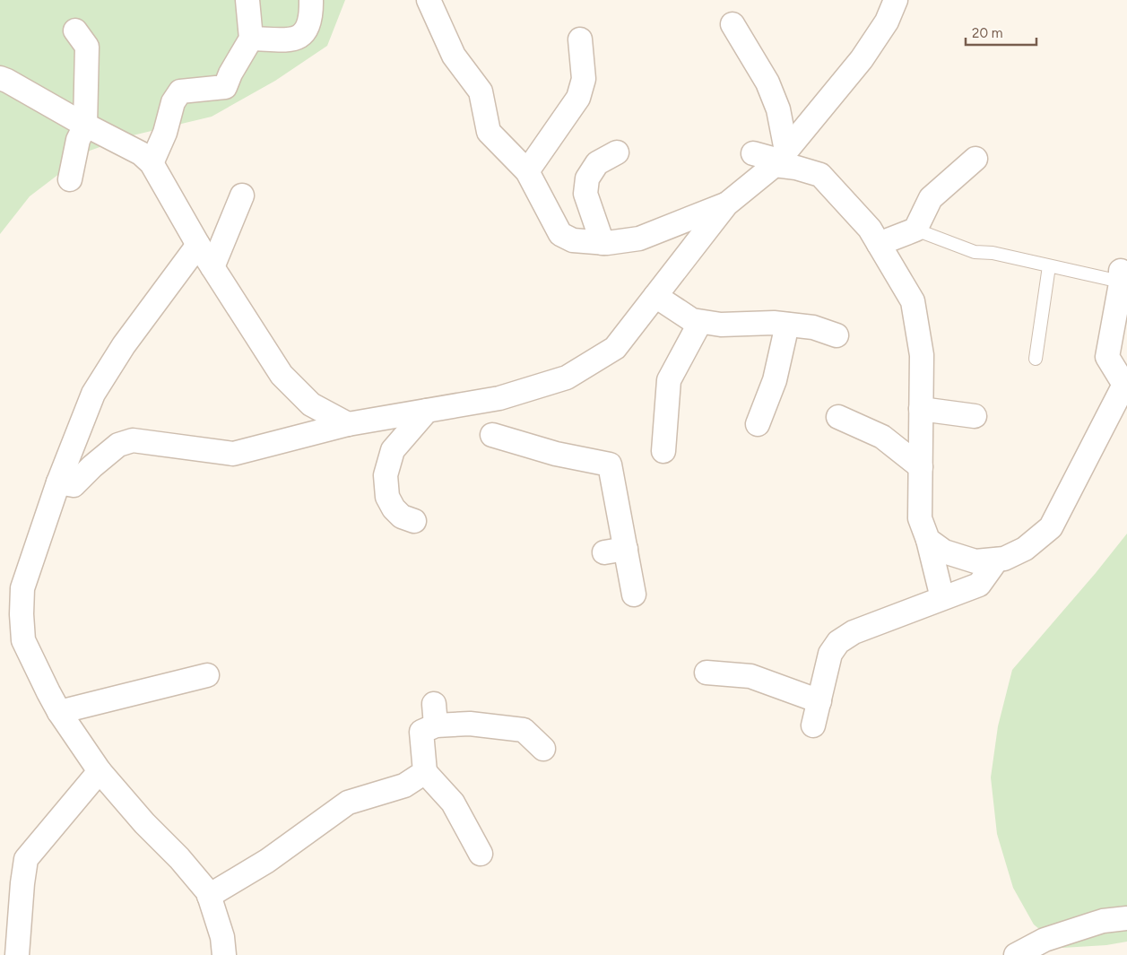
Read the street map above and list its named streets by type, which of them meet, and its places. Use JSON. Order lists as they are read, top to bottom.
{
  "scale_bar": "20 m"
}
